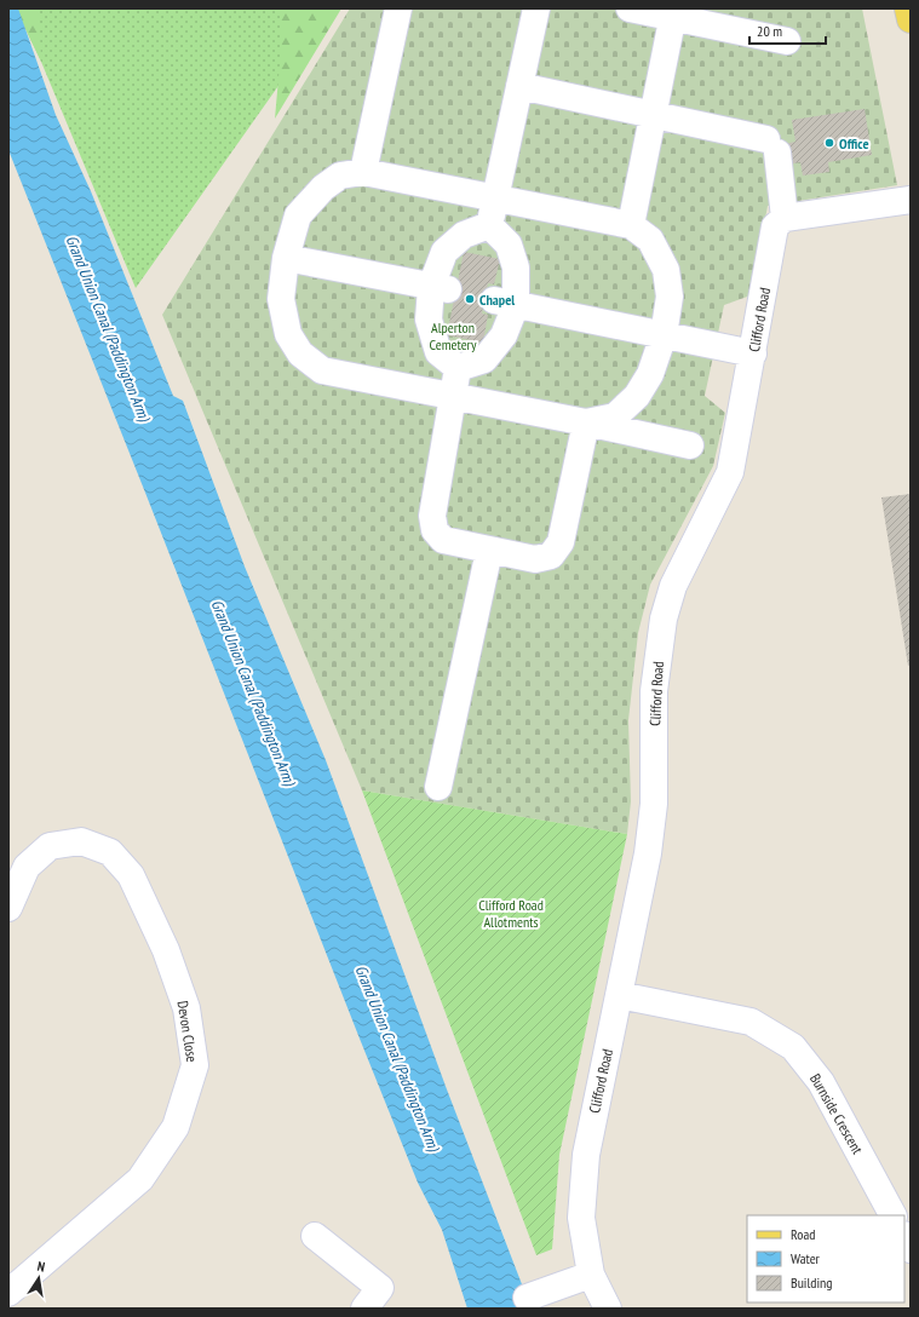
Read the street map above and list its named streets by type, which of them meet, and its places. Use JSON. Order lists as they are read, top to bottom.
{
  "streets": {
    "street": ["Clifford Road", "Devon Close", "Burnside Crescent"]
  },
  "crossings": [
    ["Clifford Road", "Burnside Crescent"]
  ],
  "water": ["Grand Union Canal (Paddington Arm)"],
  "parks": ["Alperton Cemetery", "Clifford Road Allotments"],
  "places": ["Office", "Chapel"],
  "legend": ["Road", "Water", "Building"],
  "scale_bar": "20 m",
  "north": "top"
}
